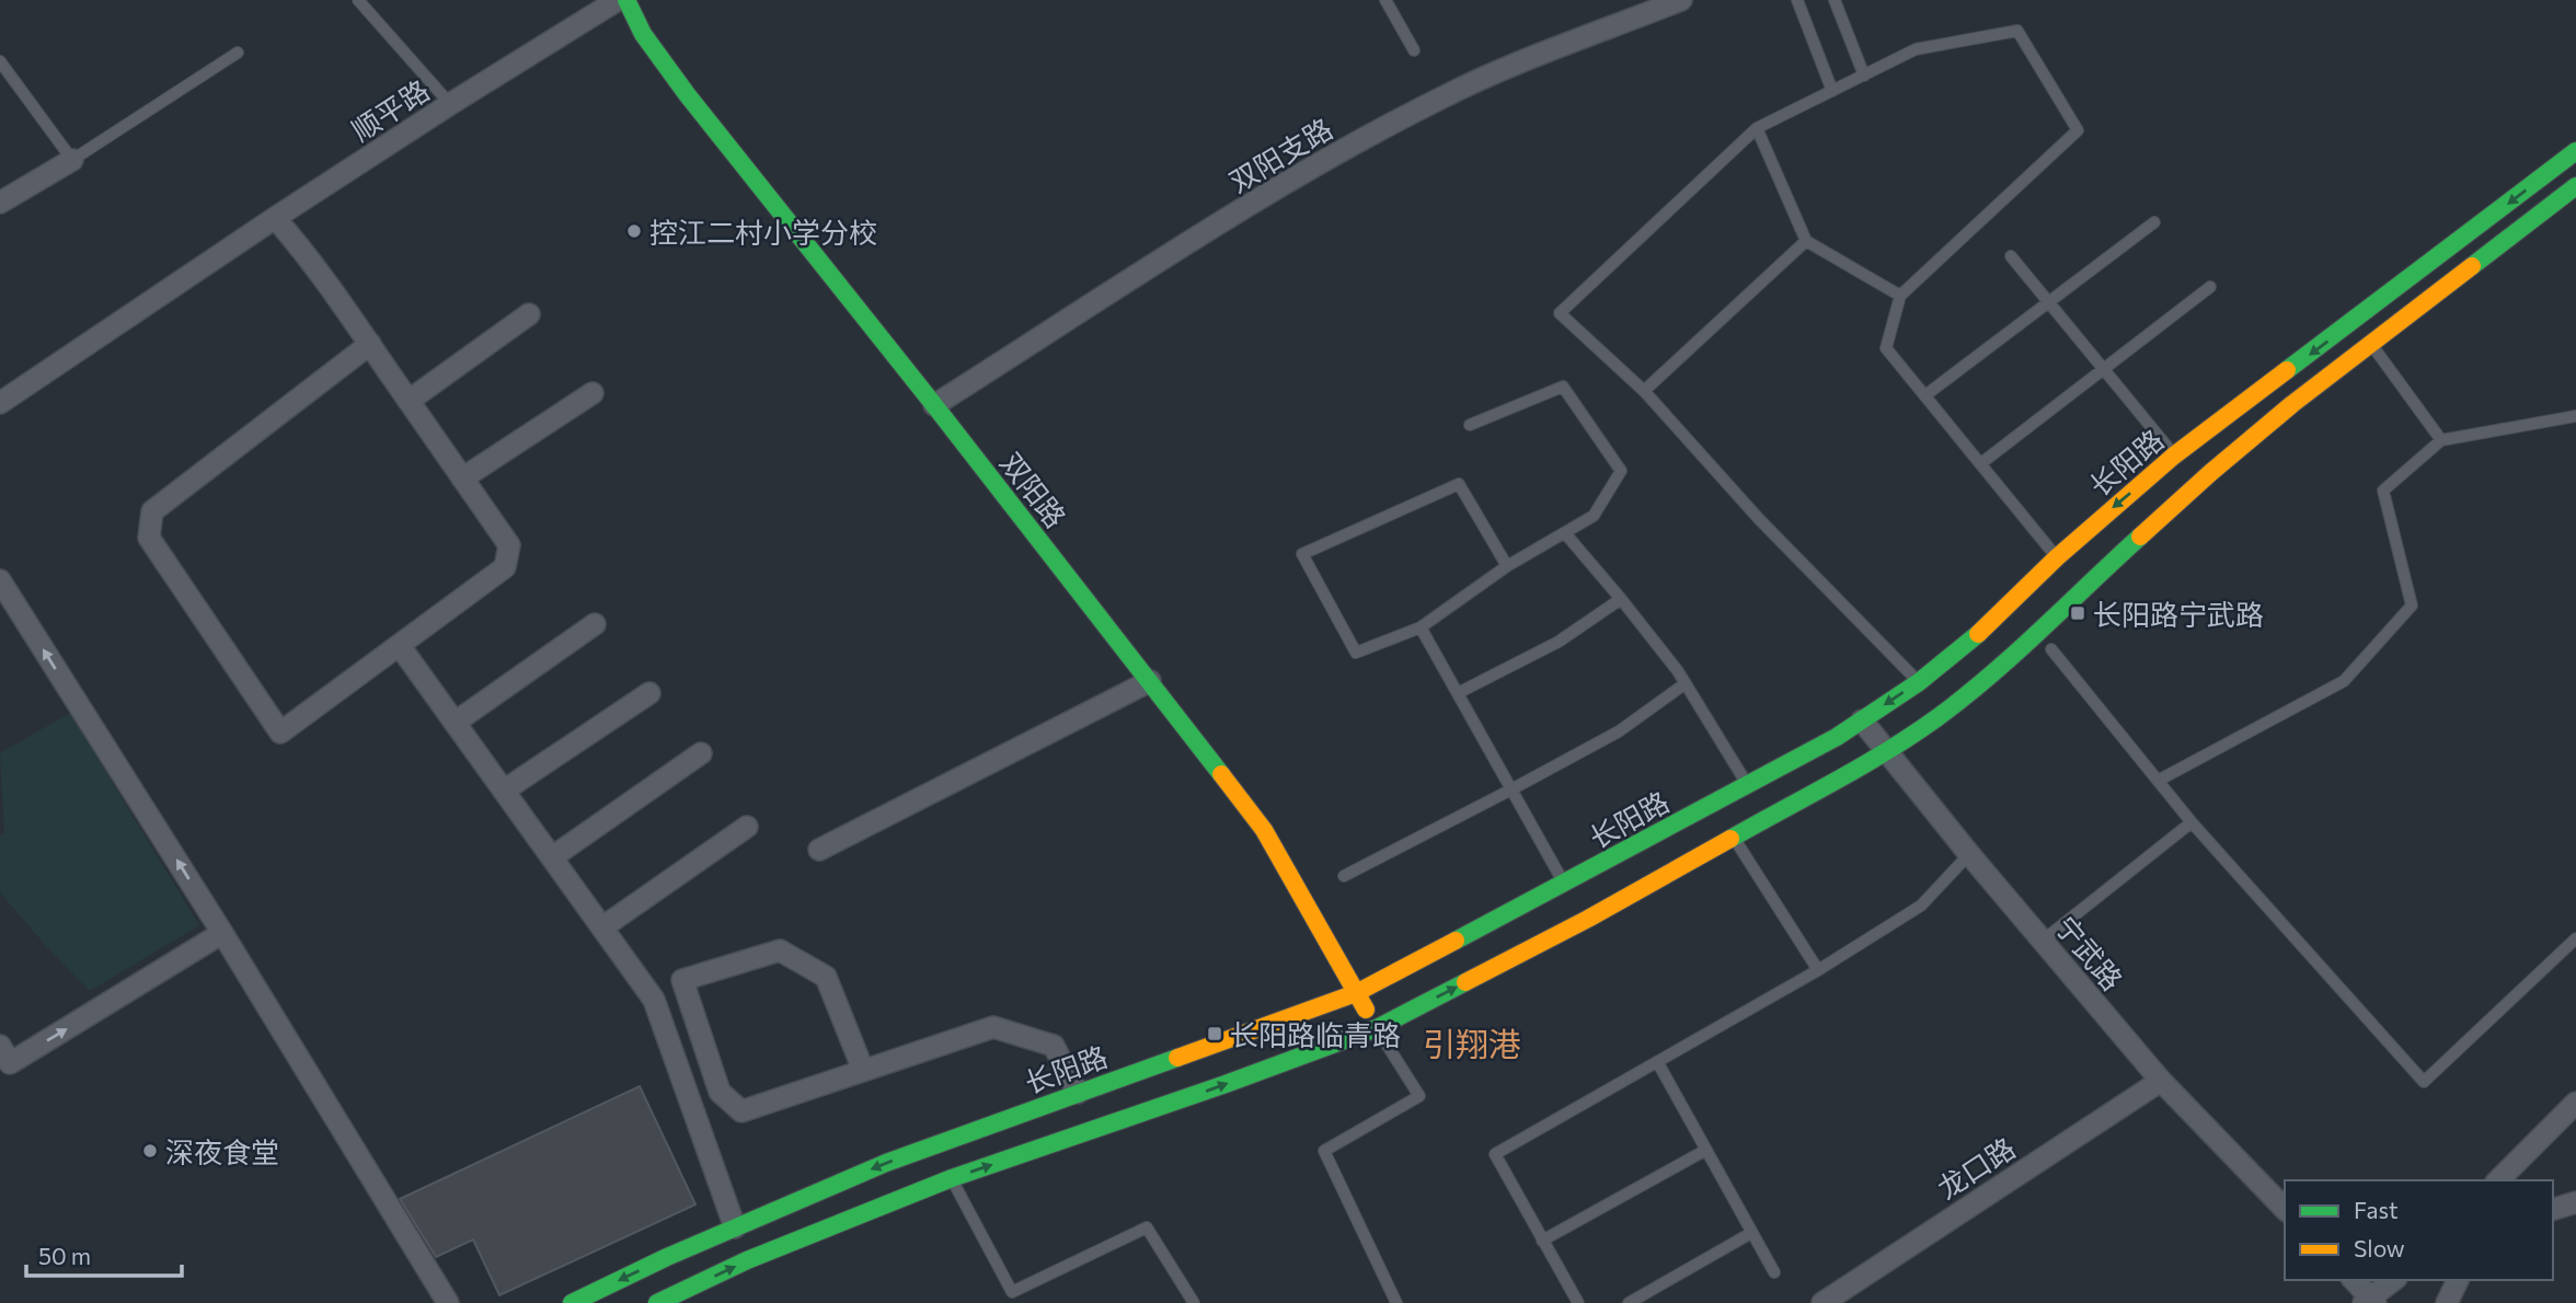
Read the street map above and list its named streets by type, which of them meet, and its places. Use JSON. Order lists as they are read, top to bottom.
{
  "streets": {
    "main road": ["长阳路", "双阳路"],
    "street": [
      "顺平路",
      "双阳支路",
      "宁武路",
      "龙口路"
    ]
  },
  "crossings": [
    ["双阳支路", "双阳路"],
    ["长阳路", "双阳路"],
    ["长阳路", "宁武路"],
    ["宁武路", "龙口路"]
  ],
  "districts": ["引翔港"],
  "places": {
    "other": ["控江二村小学分校", "深夜食堂"],
    "transit": ["长阳路宁武路", "长阳路临青路"]
  },
  "legend": ["Fast", "Slow"],
  "scale_bar": "50 m"
}
